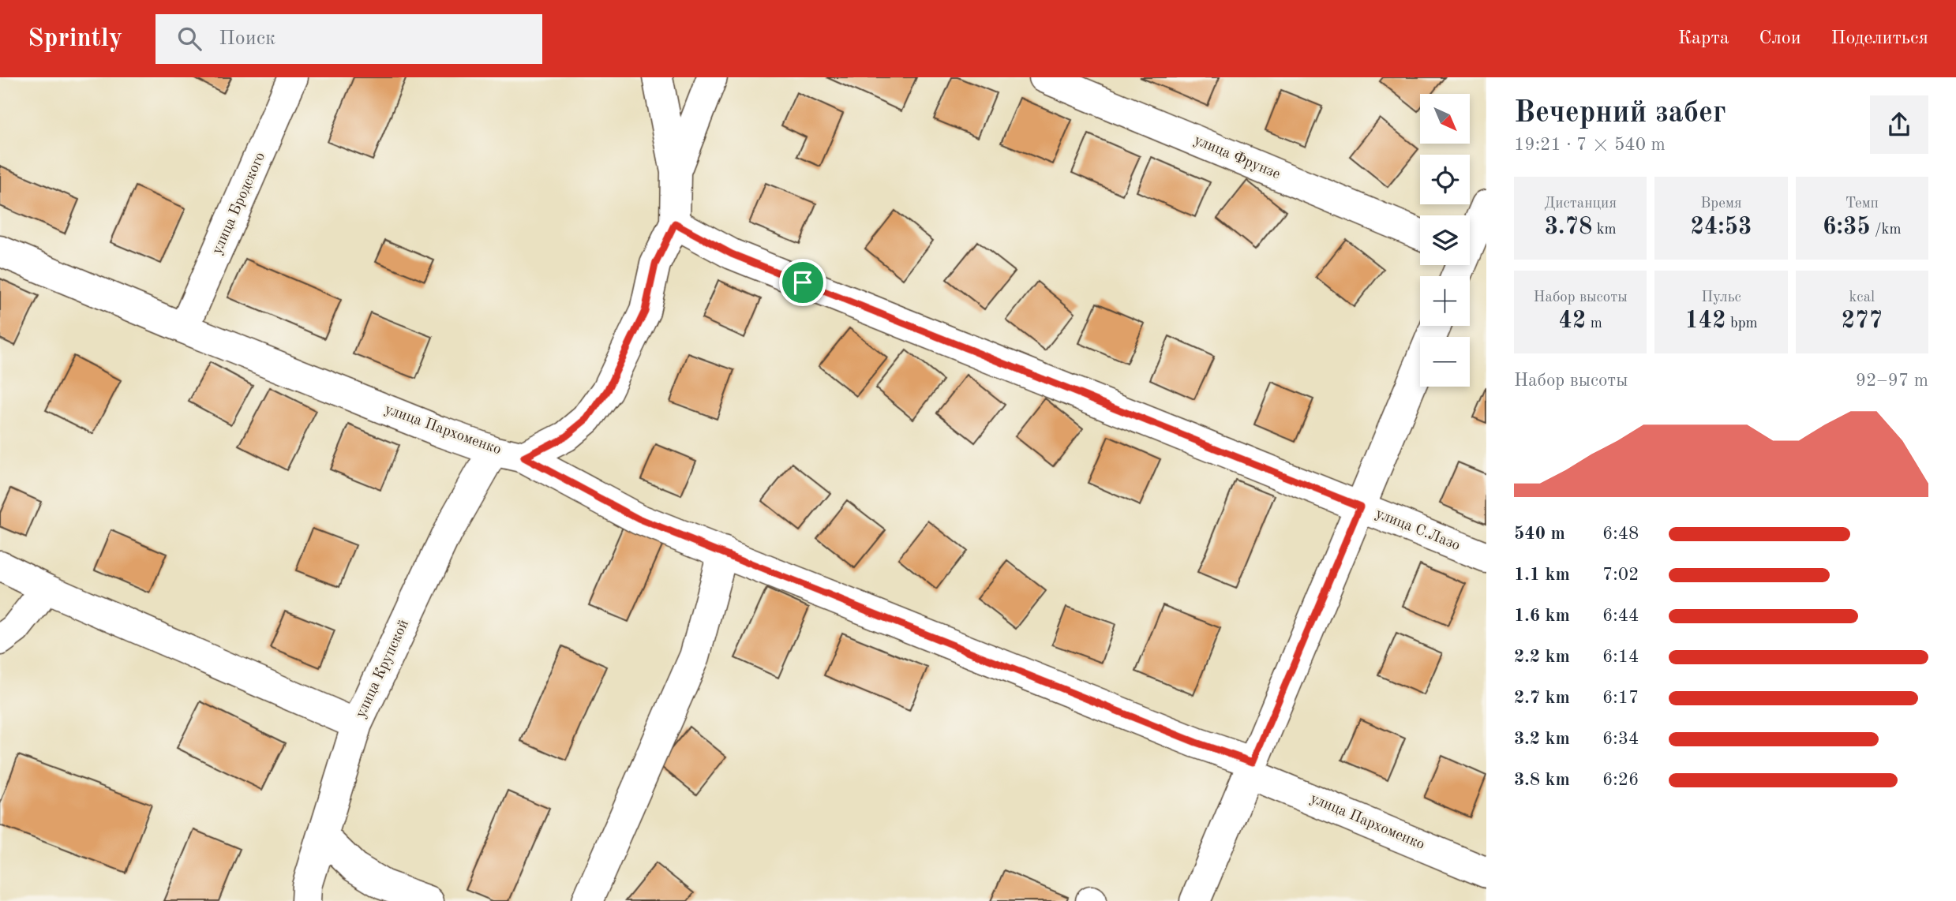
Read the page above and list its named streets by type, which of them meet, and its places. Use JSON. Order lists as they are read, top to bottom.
{
  "streets": {
    "street": [
      "улица Фрунзе",
      "улица Бродского",
      "улица Пархоменко",
      "улица С.Лазо",
      "улица Крупской"
    ]
  },
  "crossings": [
    ["улица Бродского", "улица Пархоменко"],
    ["улица Пархоменко", "улица Крупской"]
  ],
  "north": "bottom right",
  "page": {
    "header": "Sprintly",
    "search": "Поиск",
    "nav": ["Карта", "Слои", "Поделиться"],
    "heading": ["Вечерний забег", "19:21 · 7 × 540 m"],
    "map_buttons": ["+", "−"],
    "stats": [
      ["Дистанция", "3.78 km"],
      ["Время", "24:53"],
      ["Темп", "6:35 /km"],
      ["Набор высоты", "42 m"],
      ["Пульс", "142 bpm"],
      ["kcal", "277"]
    ],
    "chart": ["Набор высоты", "92–97 m"],
    "list": [
      {
        "name": "540 m",
        "note": "6:48"
      },
      {
        "name": "1.1 km",
        "note": "7:02"
      },
      {
        "name": "1.6 km",
        "note": "6:44"
      },
      {
        "name": "2.2 km",
        "note": "6:14"
      },
      {
        "name": "2.7 km",
        "note": "6:17"
      },
      {
        "name": "3.2 km",
        "note": "6:34"
      },
      {
        "name": "3.8 km",
        "note": "6:26"
      }
    ]
  }
}
